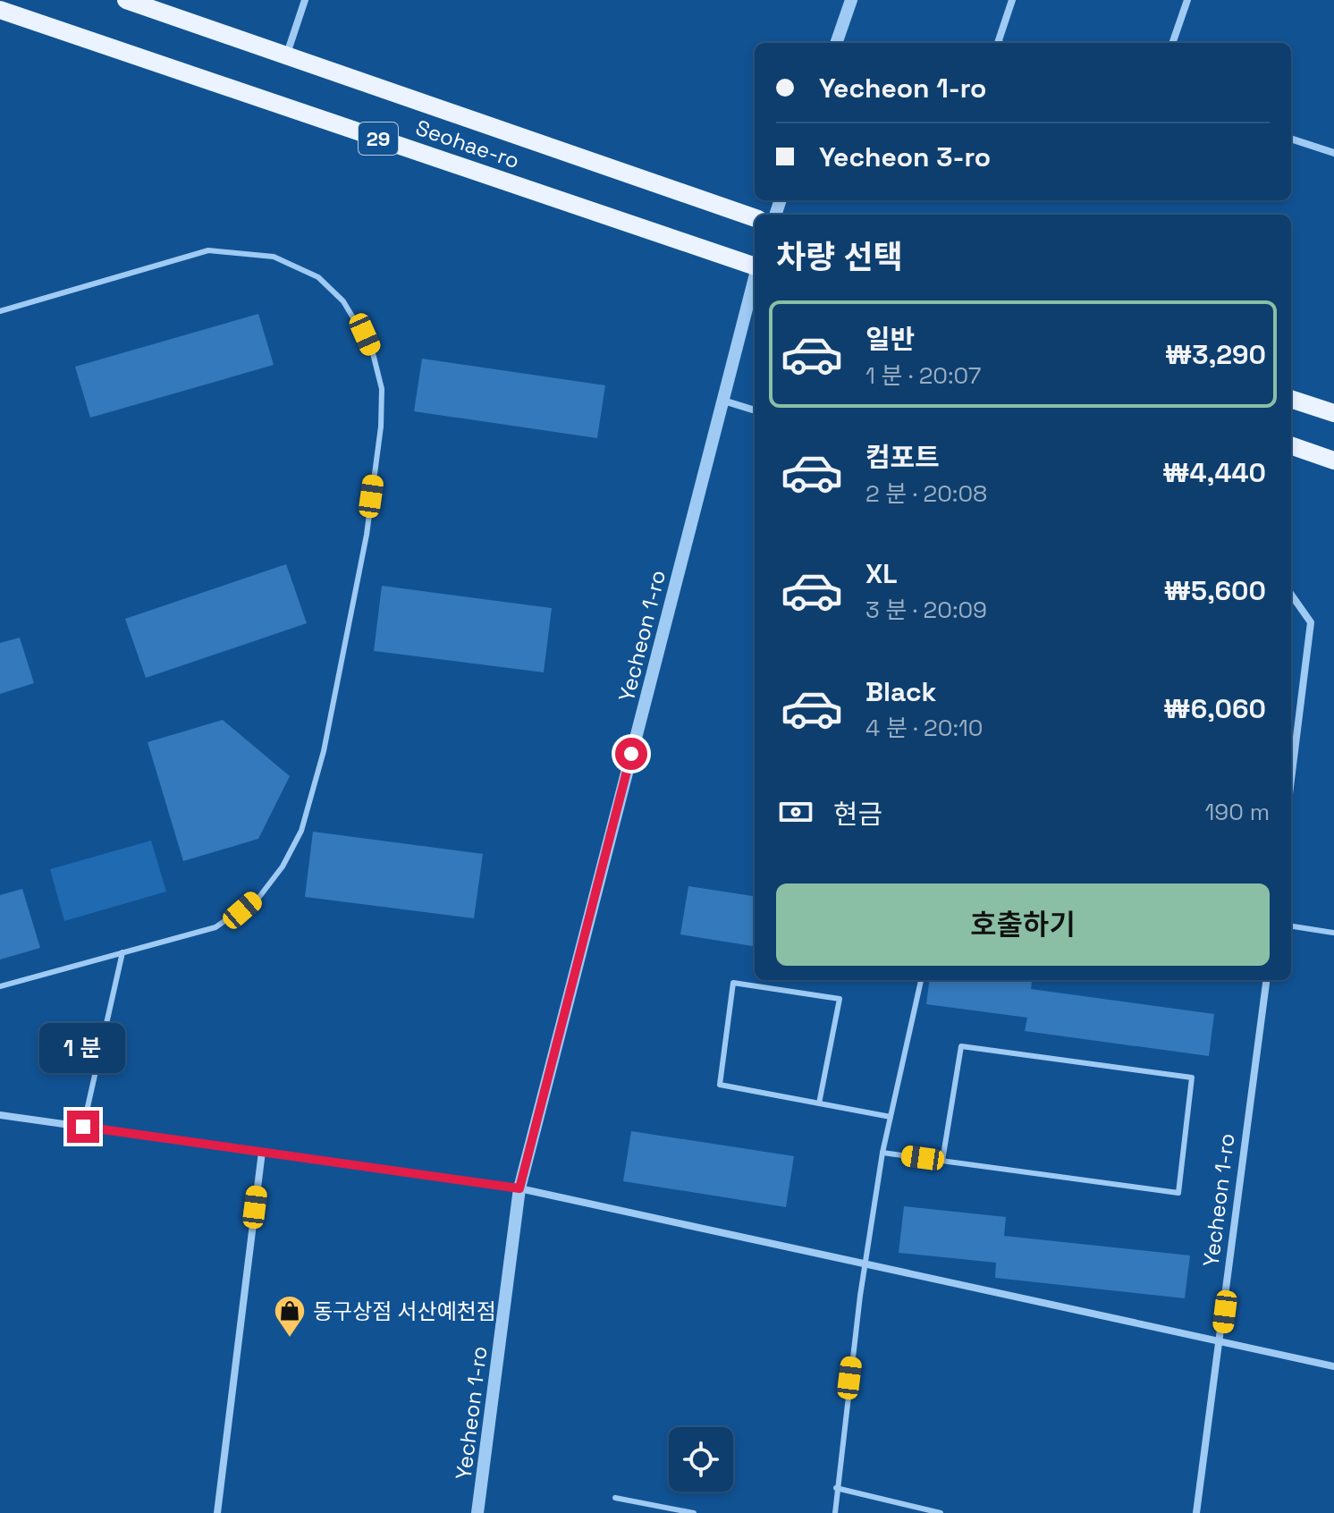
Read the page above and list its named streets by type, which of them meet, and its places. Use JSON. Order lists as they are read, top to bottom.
{
  "streets": {
    "main road": ["29", "Seohae-ro"],
    "street": ["Yecheon 1-ro"]
  },
  "places": {
    "shop": ["동구상점 서산예천점"]
  },
  "page": {
    "banner": ["Yecheon 1-ro", "Yecheon 3-ro"],
    "heading": "차량 선택",
    "list": [
      {
        "name": "일반",
        "note": "1 분 · 20:07",
        "value": "₩3,290"
      },
      {
        "name": "컴포트",
        "note": "2 분 · 20:08",
        "value": "₩4,440"
      },
      {
        "name": "XL",
        "note": "3 분 · 20:09",
        "value": "₩5,600"
      },
      {
        "name": "Black",
        "note": "4 분 · 20:10",
        "value": "₩6,060"
      }
    ],
    "pay": ["현금", "190 m"],
    "buttons": "호출하기",
    "bubble": "1 분"
  }
}
